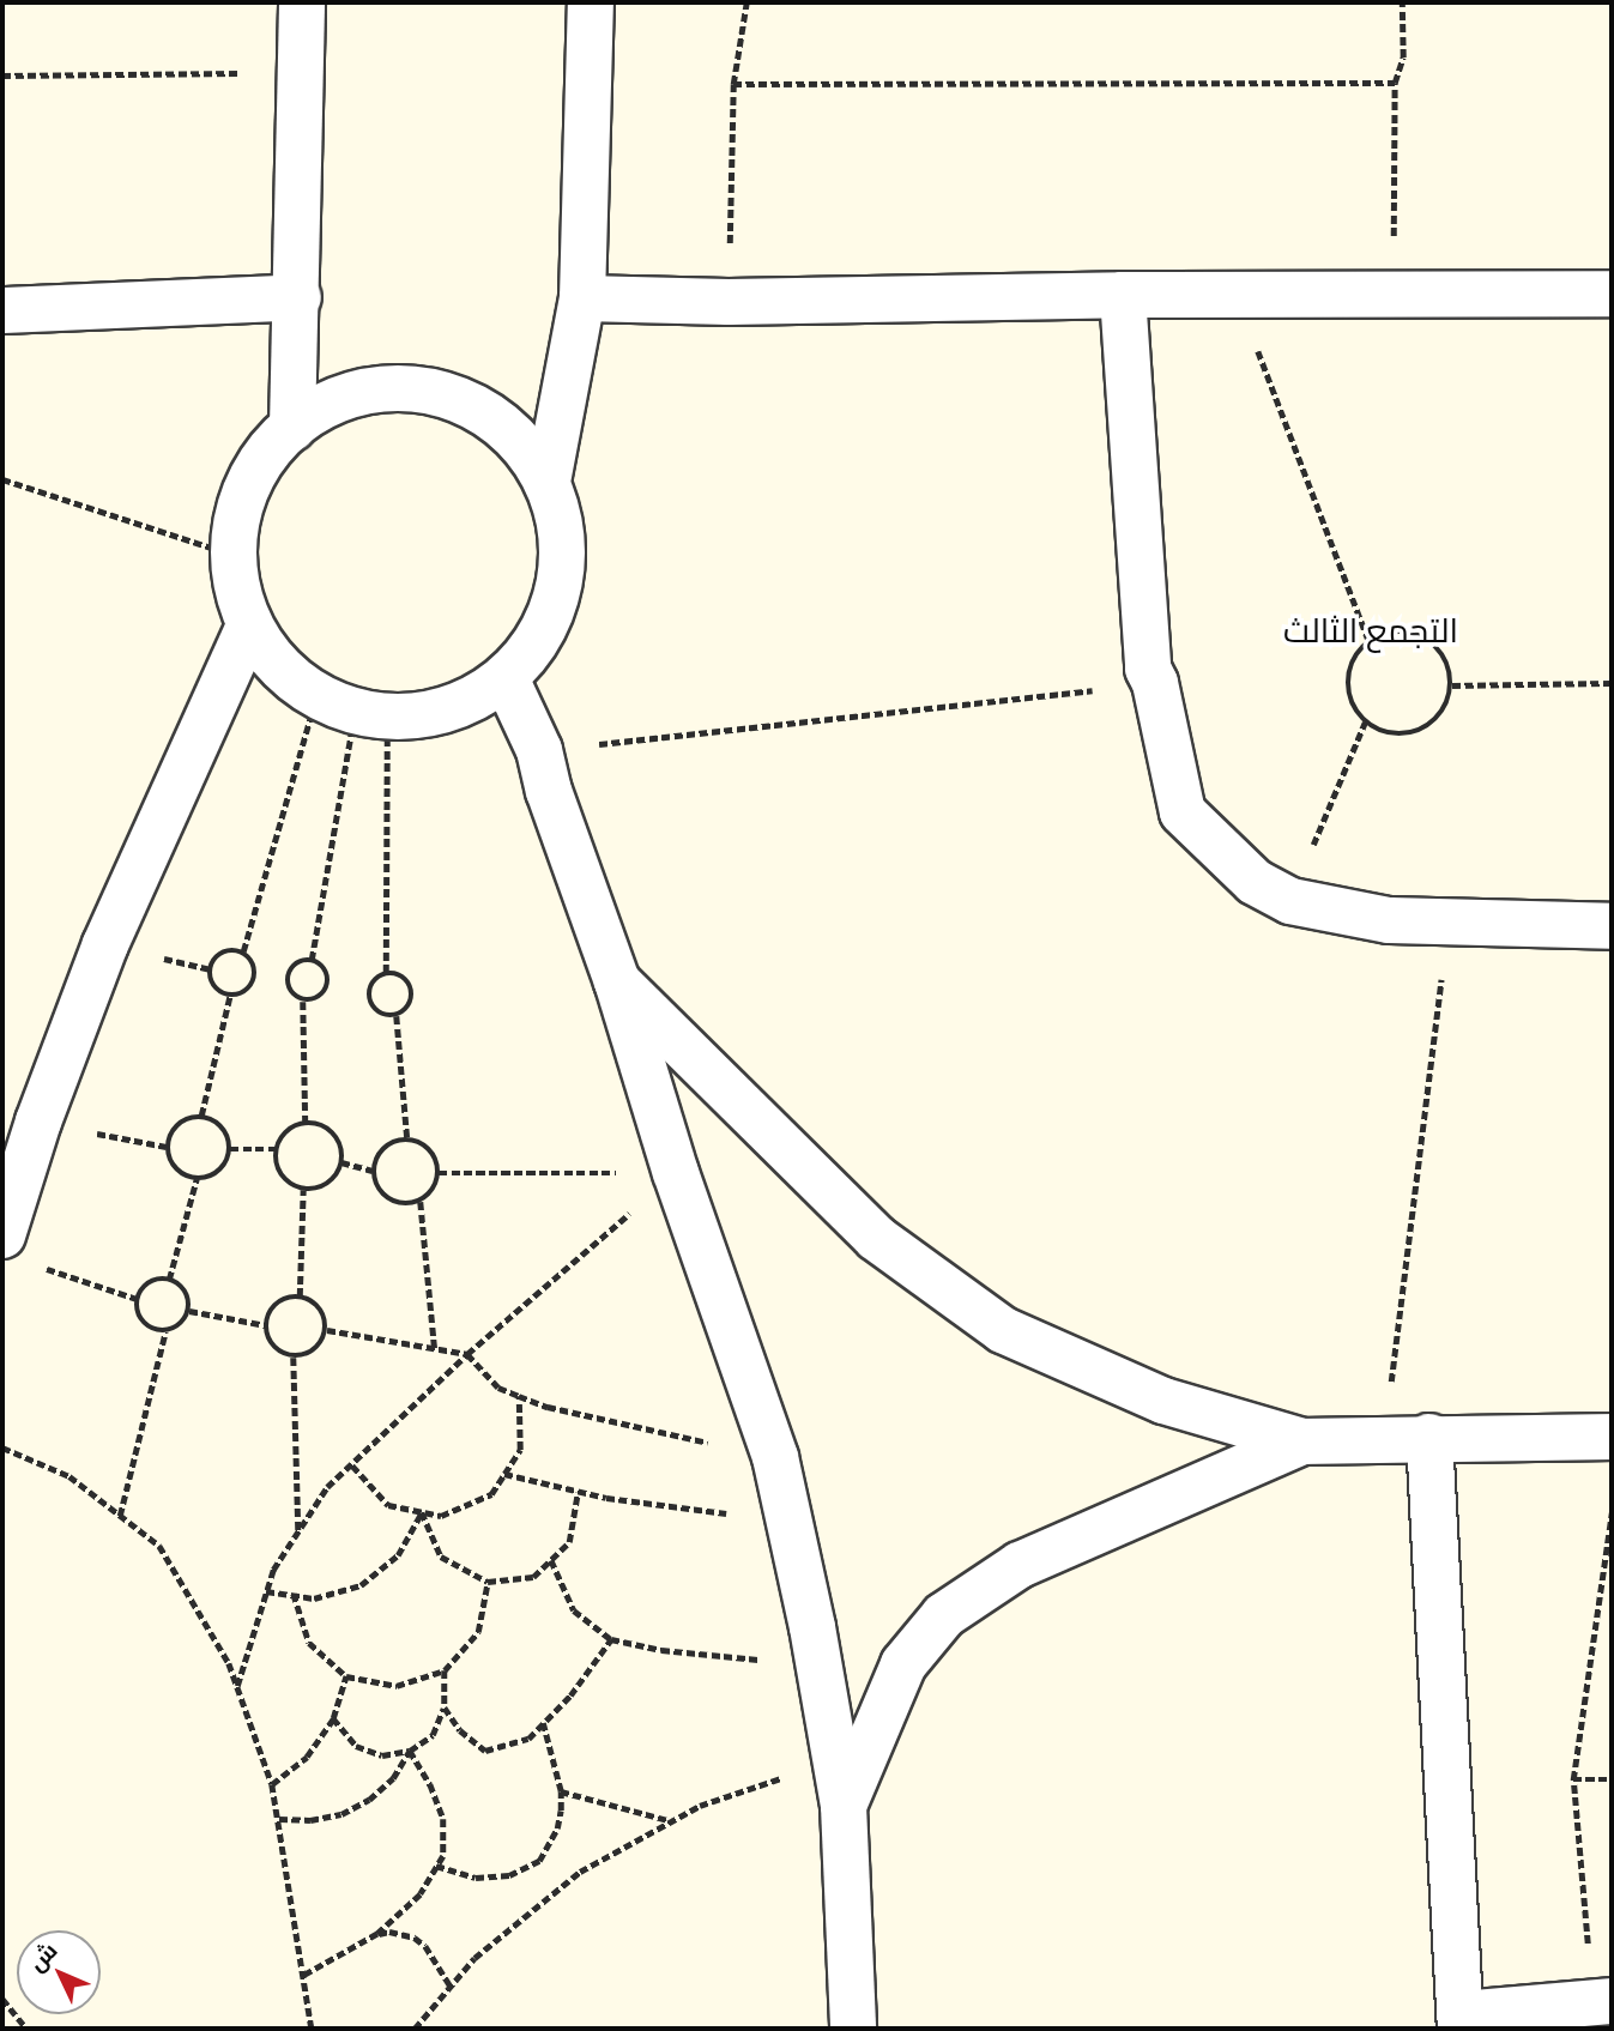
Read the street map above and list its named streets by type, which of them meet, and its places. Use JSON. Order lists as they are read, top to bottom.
{
  "districts": ["التجمع الثالث"],
  "north": "top left"
}
